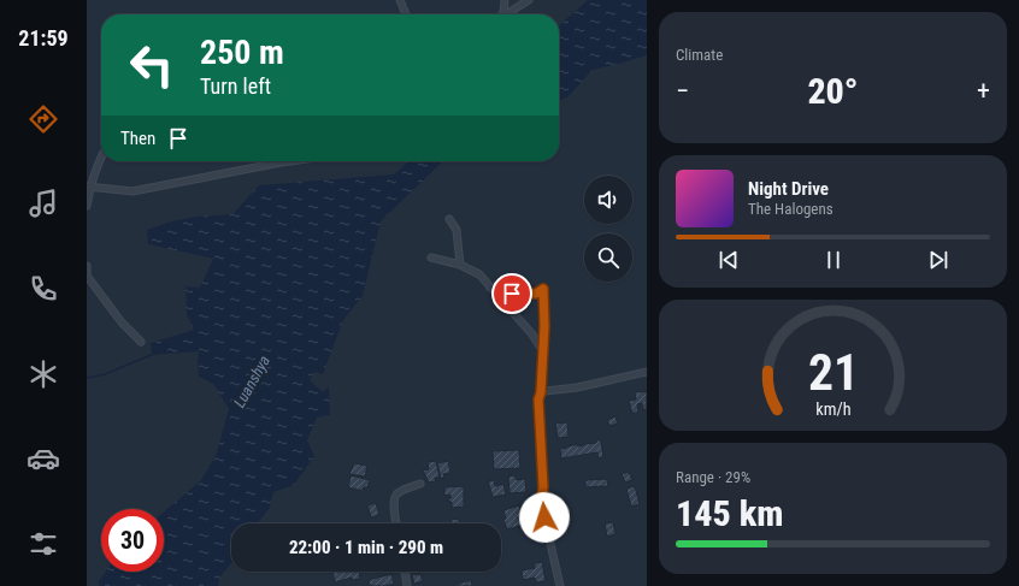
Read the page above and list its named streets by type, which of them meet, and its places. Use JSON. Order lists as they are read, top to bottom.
{
  "water": ["Luanshya"],
  "page": {
    "tabs": "21:59",
    "tile": [
      "Climate",
      ["Range · 29%", "145 km"]
    ],
    "turn": ["250 m", "Turn left"],
    "heat": ["−", "20°", "+"],
    "then": "Then",
    "song": ["Night Drive", "The Halogens"],
    "limit": "30",
    "trip": "22:00 · 1 min · 290 m",
    "gauge": ["21", "km/h"]
  }
}
